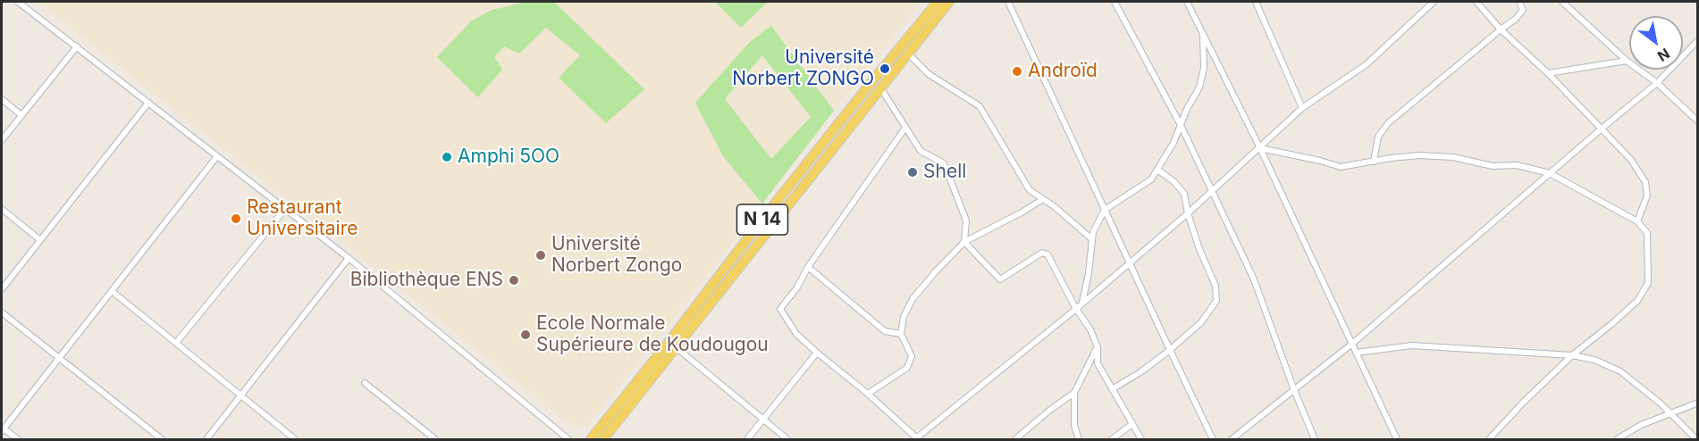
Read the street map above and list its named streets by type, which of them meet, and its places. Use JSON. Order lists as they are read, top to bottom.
{
  "streets": {
    "main road": ["N 14"]
  },
  "places": [
    "Université Norbert ZONGO",
    "Androïd",
    "Amphi 5OO",
    "Shell",
    "Restaurant Universitaire",
    "Université Norbert Zongo",
    "Bibliothèque ENS",
    "Ecole Normale Supérieure de Koudougou"
  ],
  "north": "bottom right"
}
